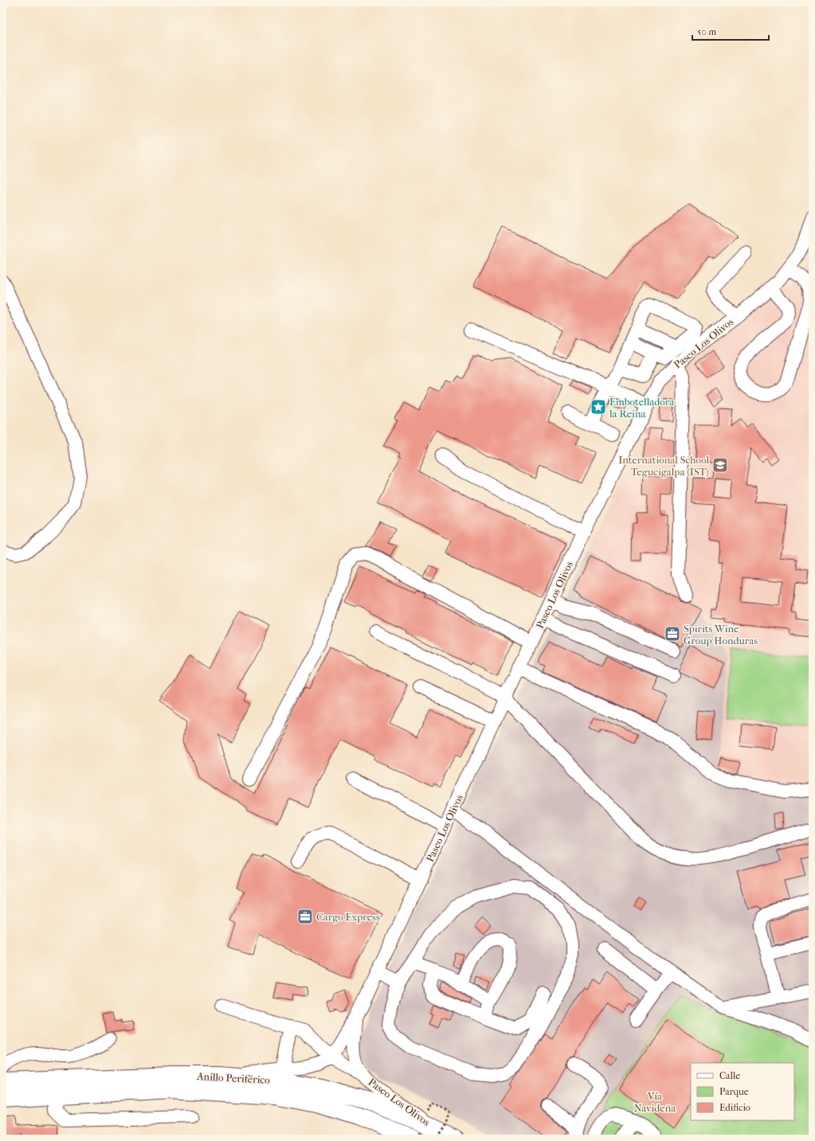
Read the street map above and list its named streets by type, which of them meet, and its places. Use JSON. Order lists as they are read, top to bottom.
{
  "streets": {
    "highway": ["Anillo Periférico"],
    "street": ["Paseo Los Olivos"]
  },
  "crossings": [
    ["Paseo Los Olivos", "Anillo Periférico"]
  ],
  "parks": ["Vía Navideña"],
  "places": {
    "place": ["Embotelladora la Reina"],
    "school or university": ["International School Tegucigalpa (IST)"],
    "office": ["Spirits Wine Group Honduras", "Cargo Express"]
  },
  "legend": ["Calle", "Parque", "Edificio"],
  "scale_bar": "50 m"
}
